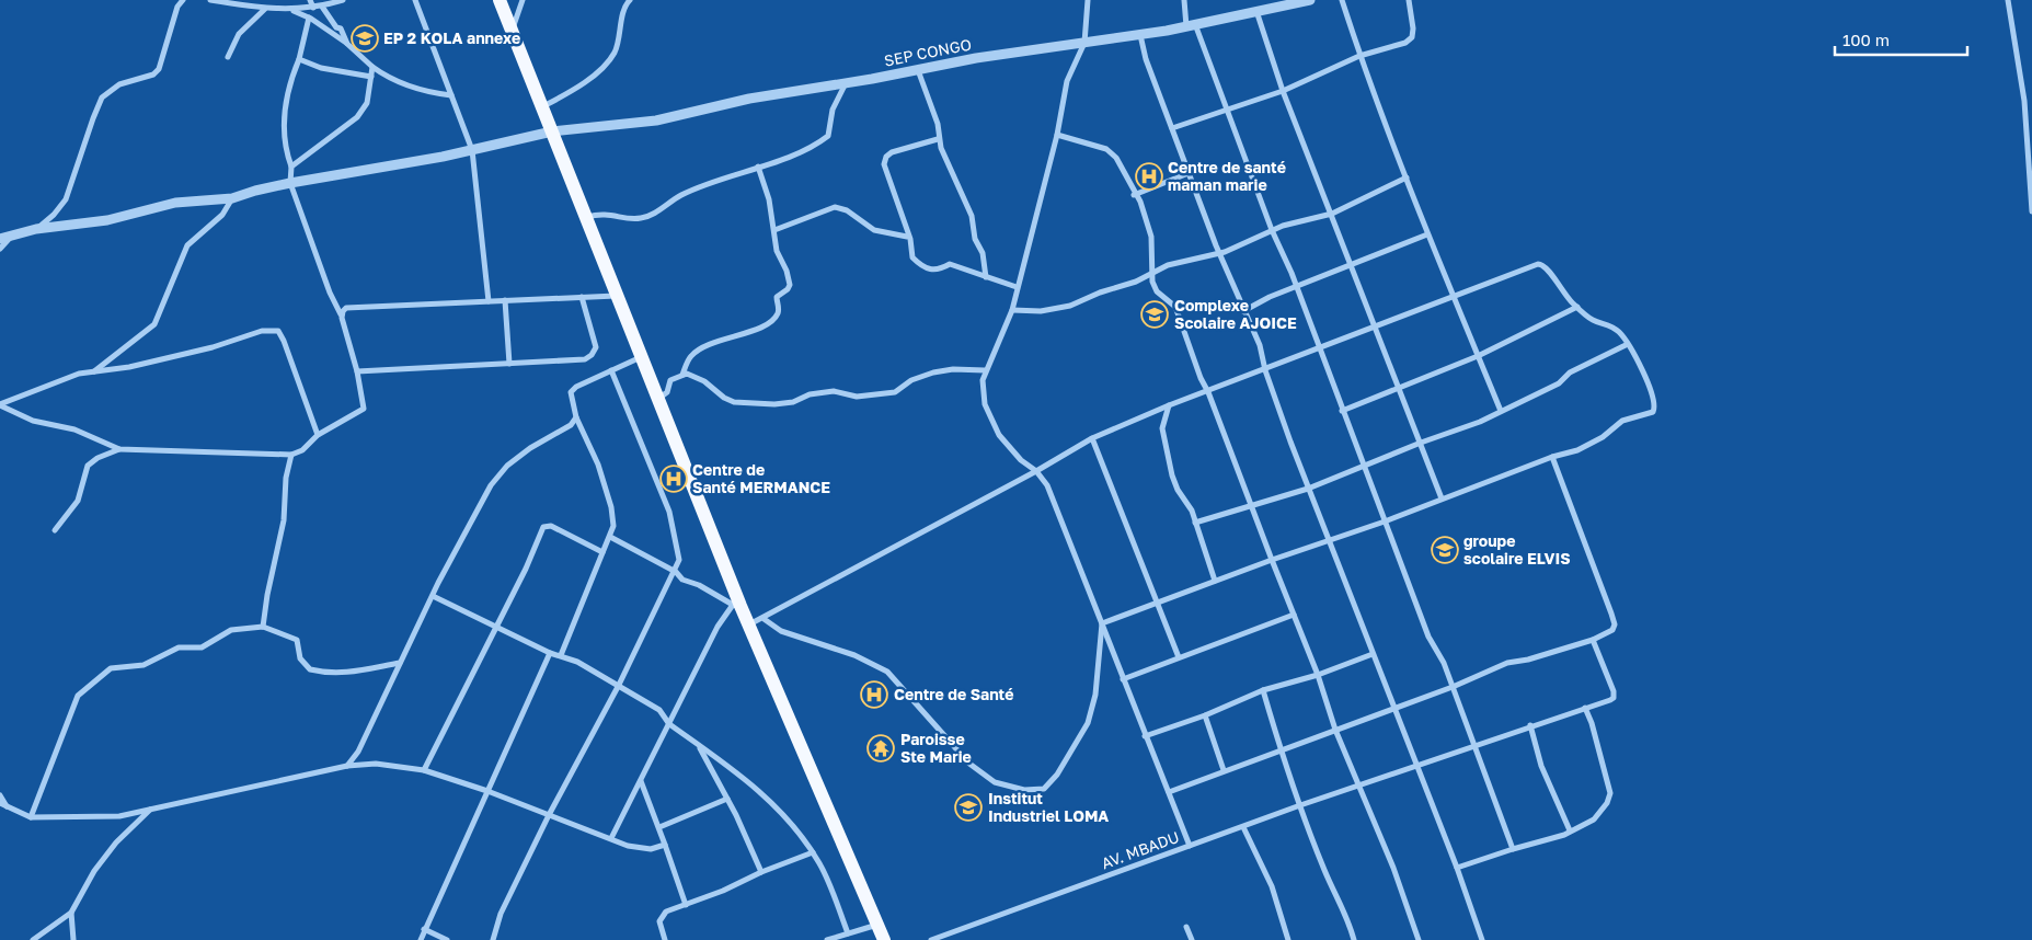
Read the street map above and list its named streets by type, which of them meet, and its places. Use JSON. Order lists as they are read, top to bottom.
{
  "streets": {
    "street": ["SEP CONGO", "AV. MBADU"]
  },
  "places": {
    "school or university": [
      "EP 2 KOLA annexe",
      "Complexe Scolaire AJOICE",
      "groupe scolaire ELVIS",
      "Institut Industriel LOMA"
    ],
    "hospital": ["Centre de santé maman marie", "Centre de Santé MERMANCE", "Centre de Santé"],
    "temple": ["Paroisse Ste Marie"]
  },
  "scale_bar": "100 m"
}
